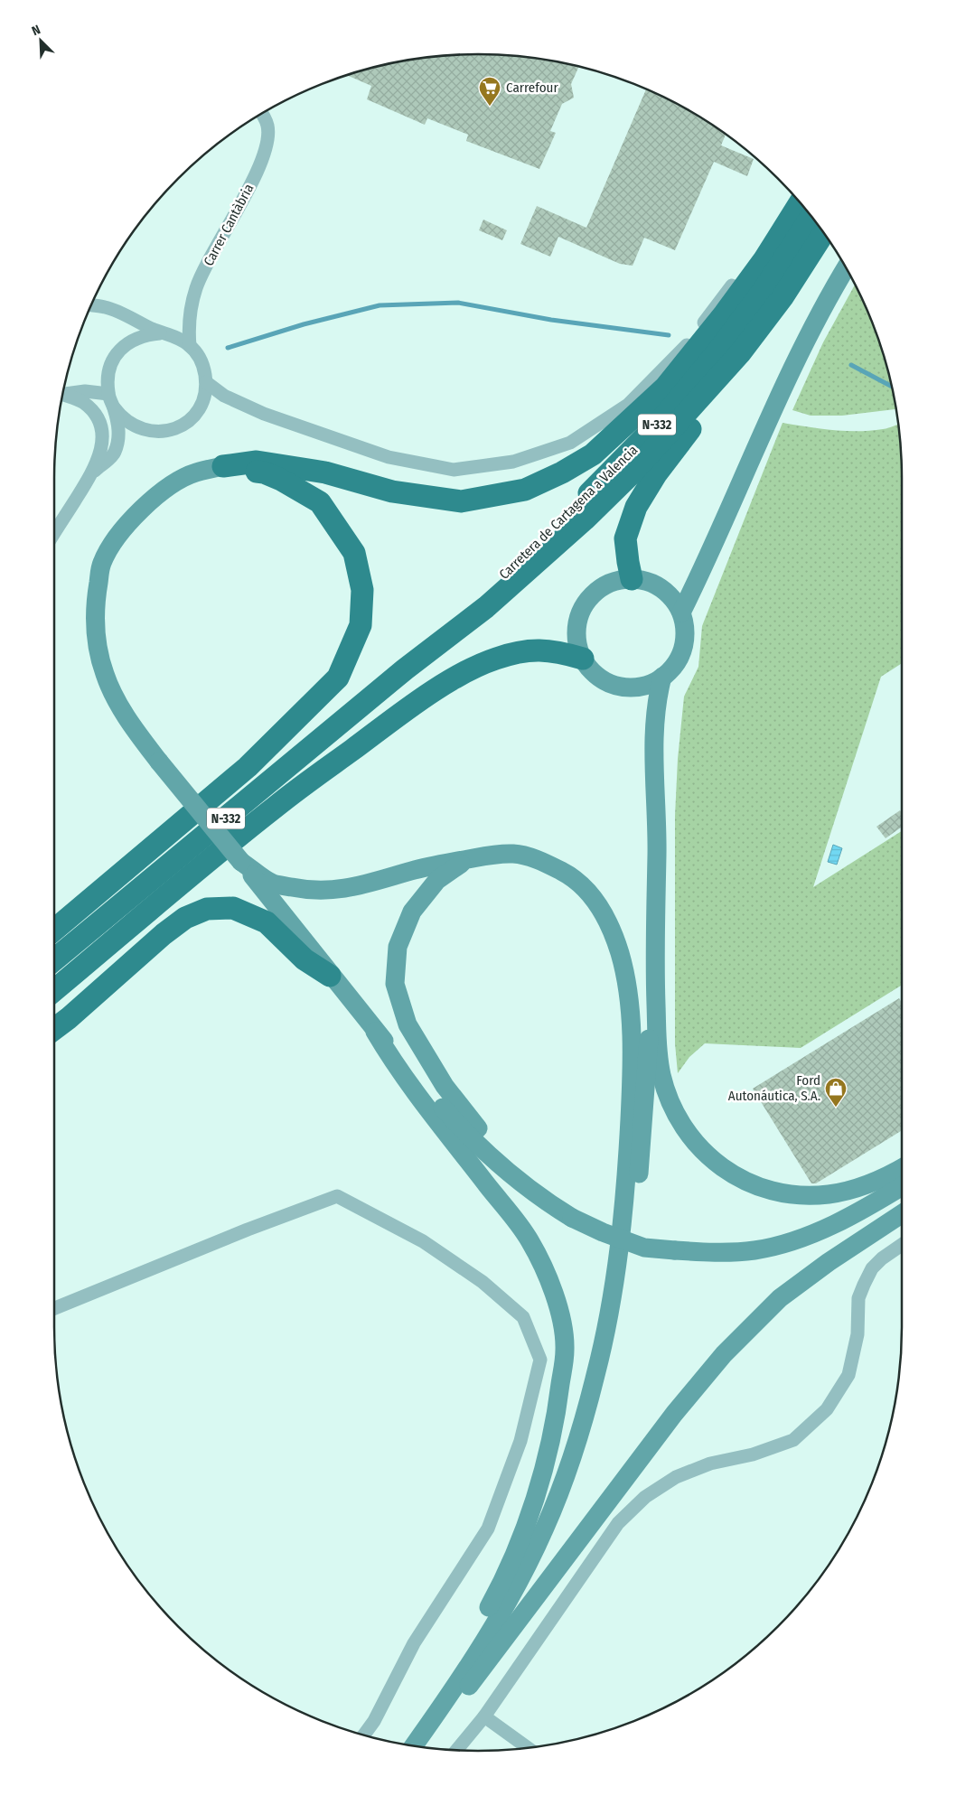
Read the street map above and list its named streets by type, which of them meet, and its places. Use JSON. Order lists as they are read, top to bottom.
{
  "streets": {
    "highway": ["N-332", "Carretera de Cartagena a Valencia"],
    "street": ["Carrer Cantàbria"]
  },
  "places": {
    "supermarket": ["Carrefour"],
    "shop": ["Ford Autonáutica, S.A."]
  },
  "north": "top left"
}
